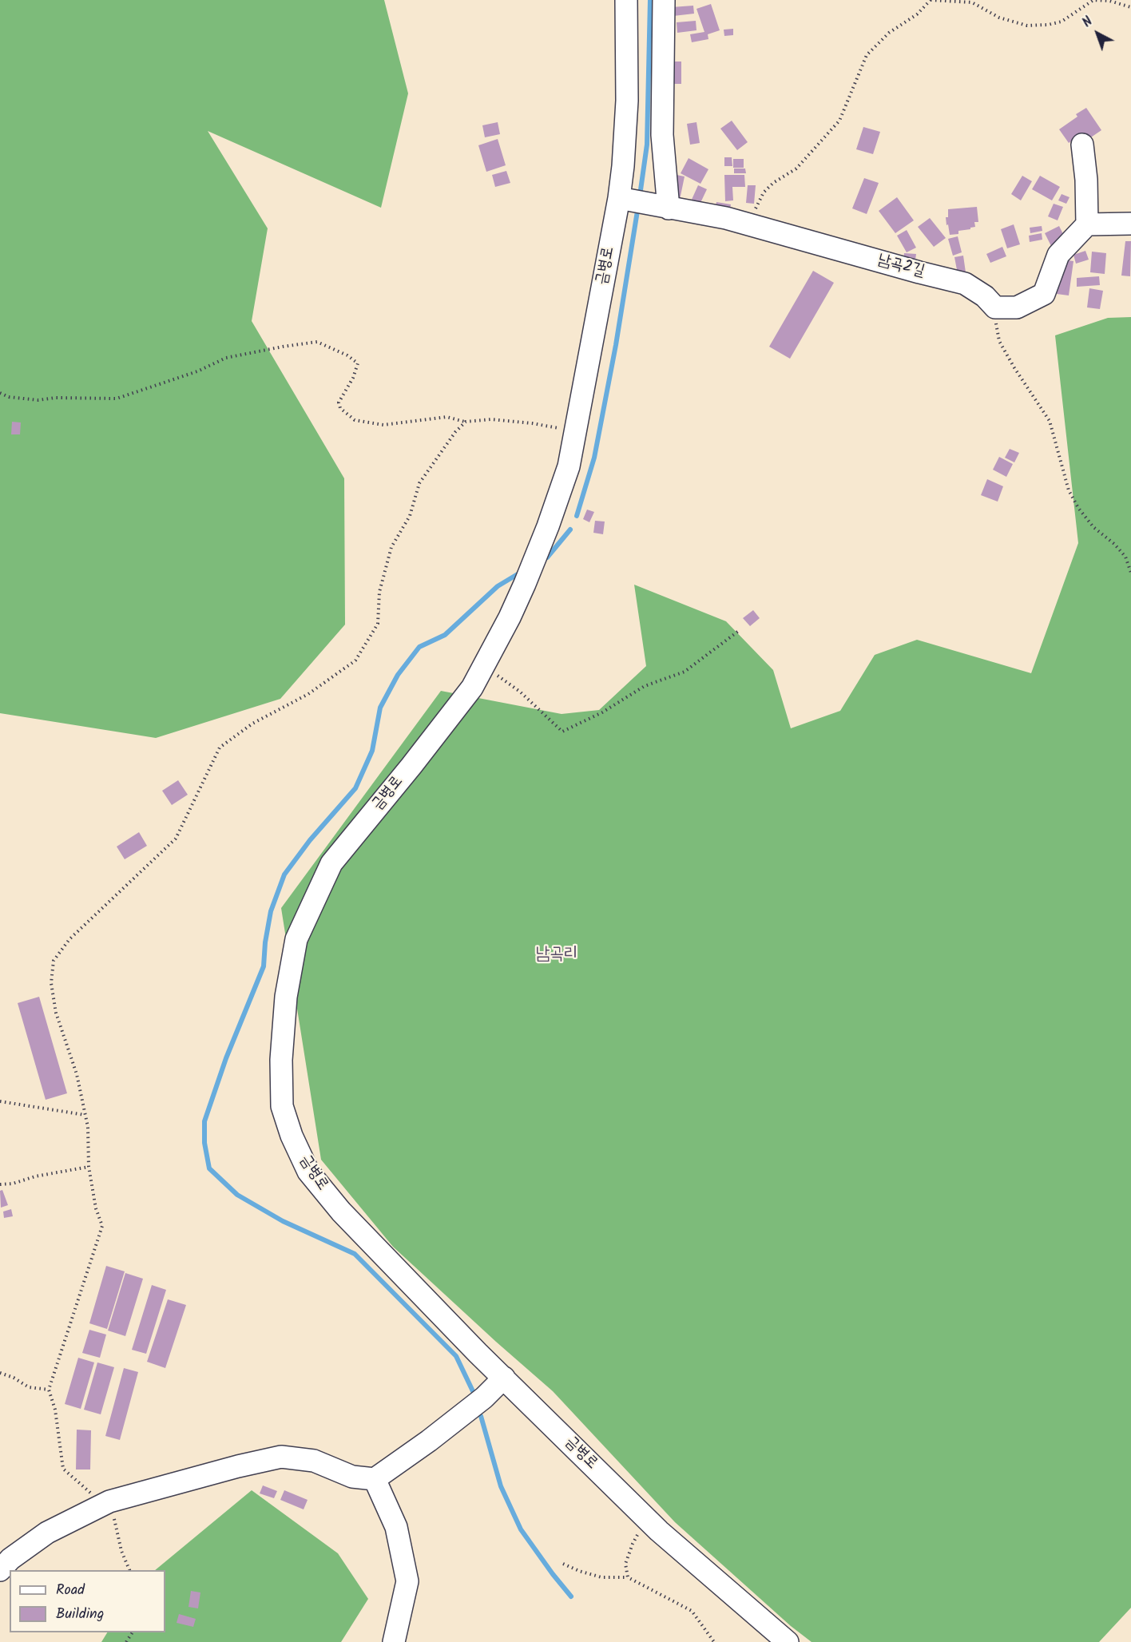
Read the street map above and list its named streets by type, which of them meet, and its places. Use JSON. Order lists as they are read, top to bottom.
{
  "streets": {
    "street": ["금병로", "남곡2길"]
  },
  "crossings": [
    ["금병로", "남곡2길"]
  ],
  "districts": ["남곡리"],
  "legend": ["Road", "Building"],
  "north": "top left"
}
